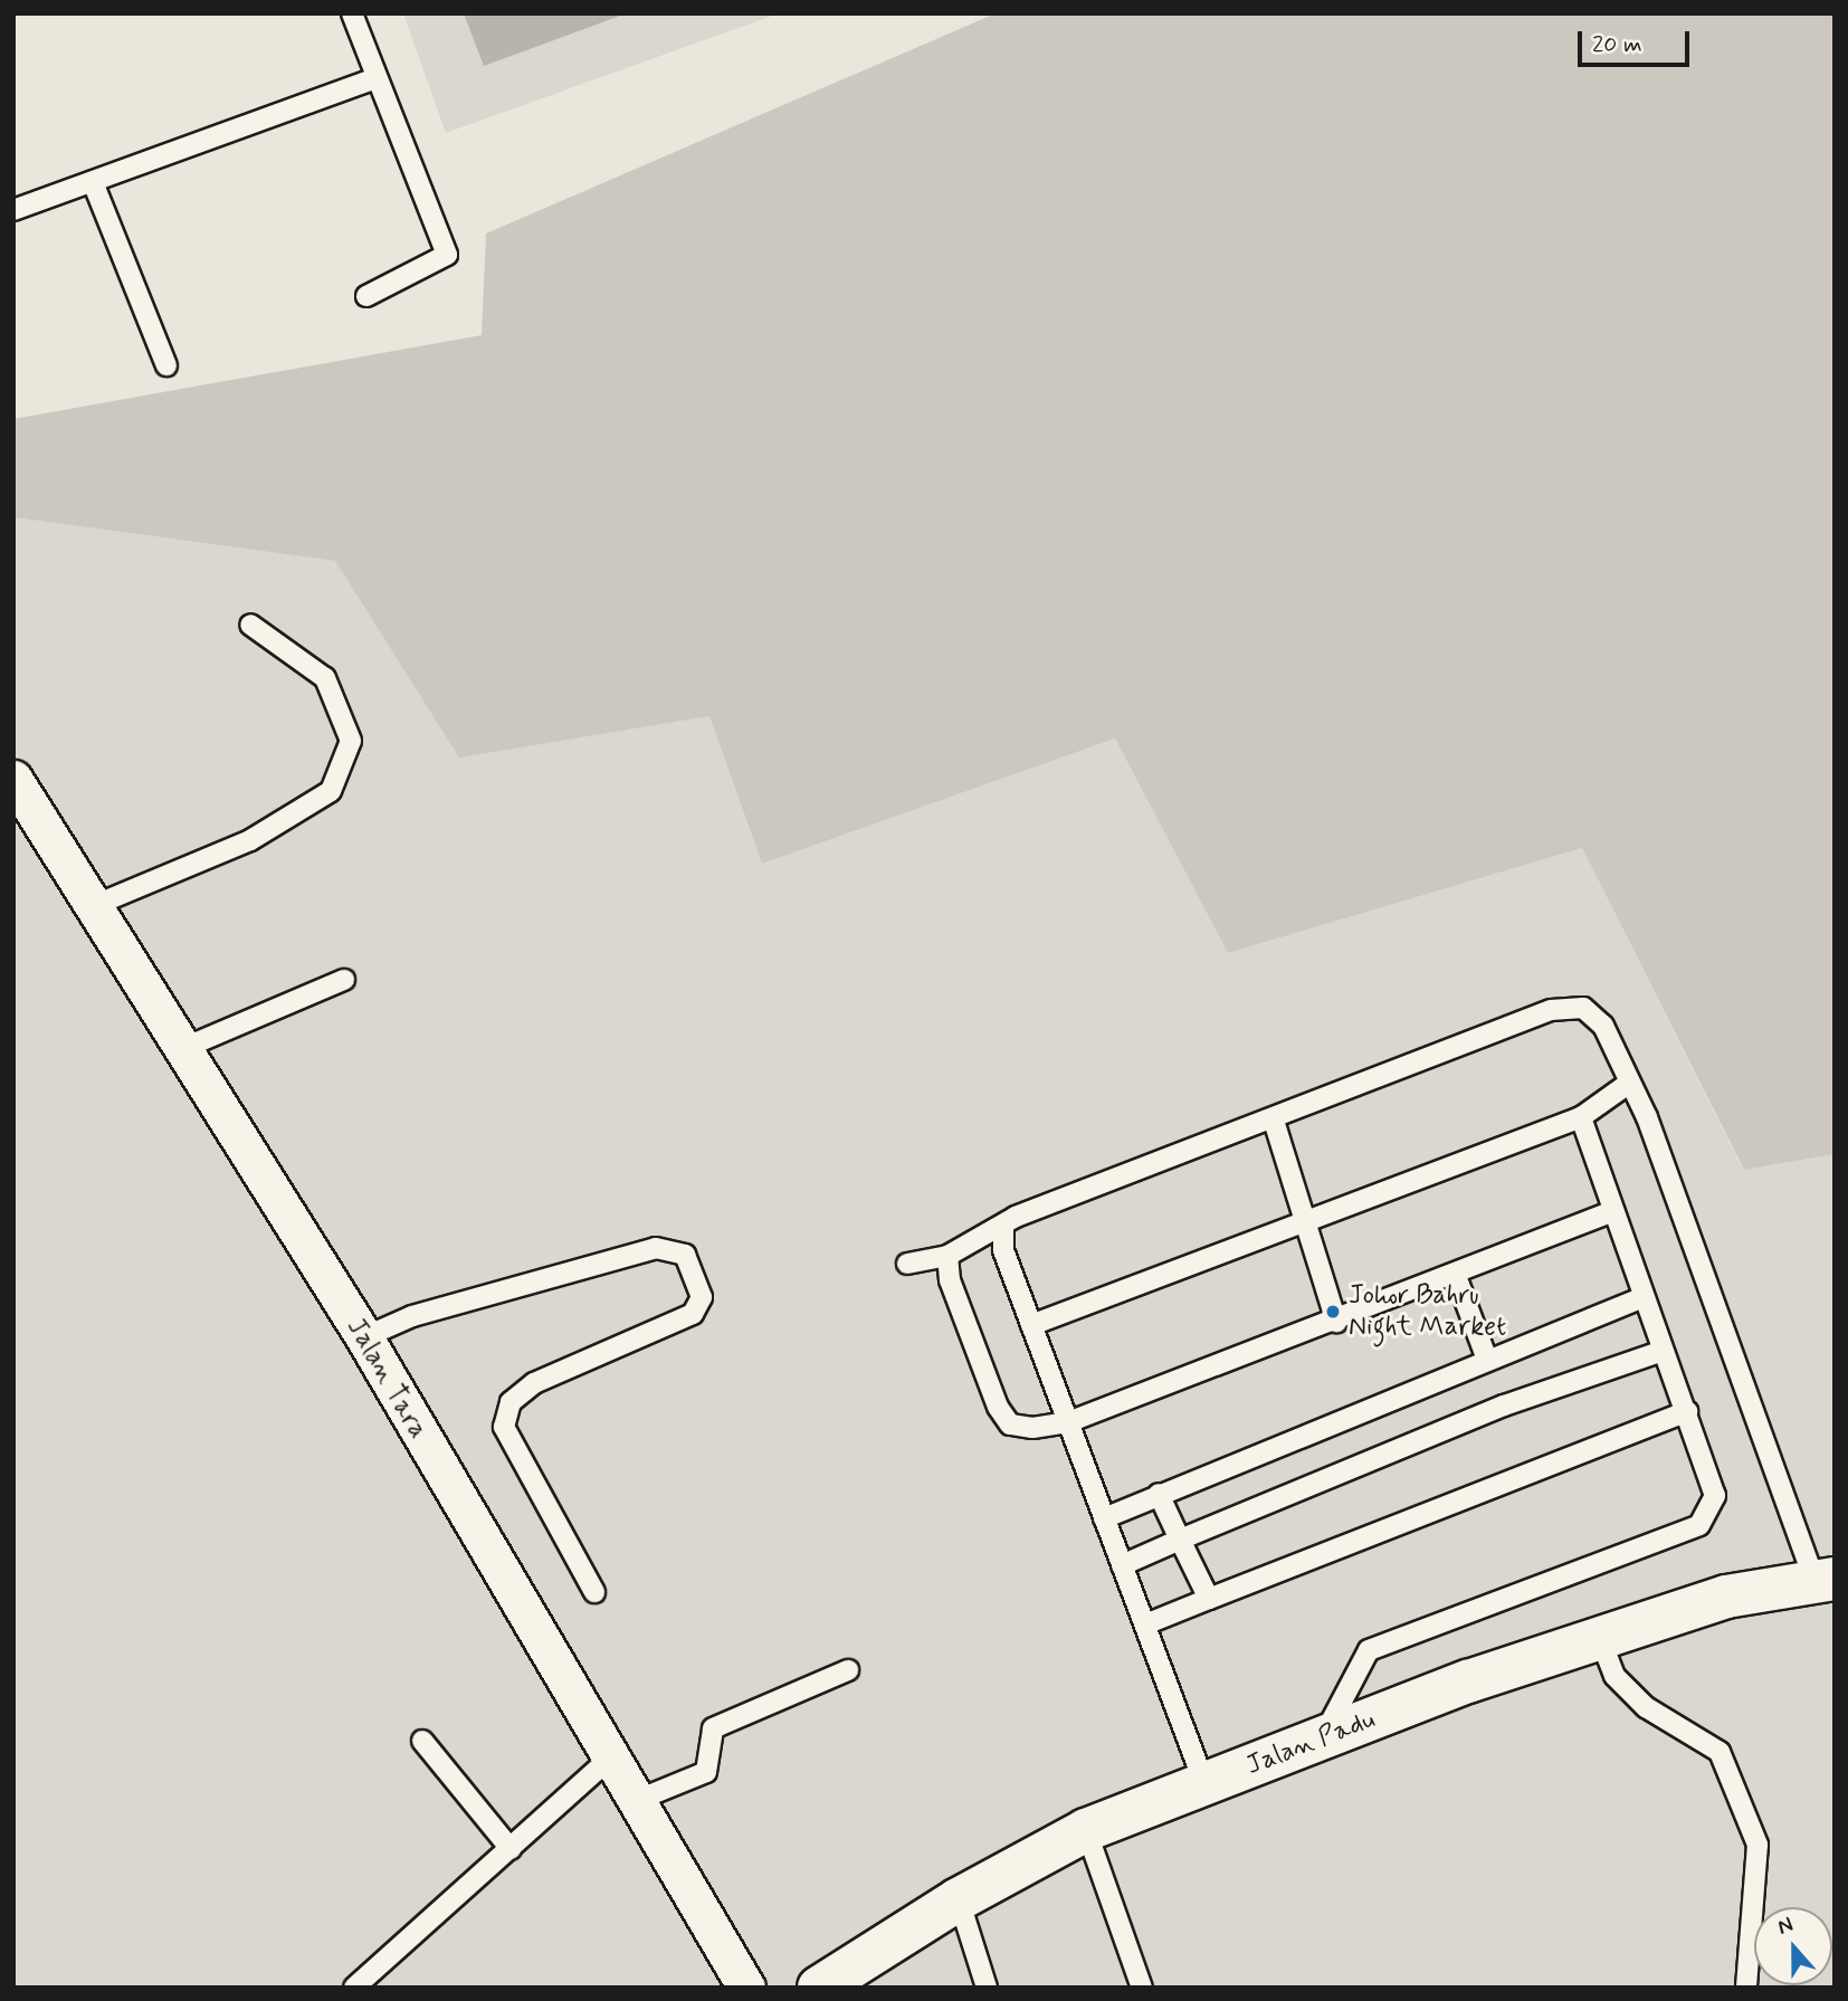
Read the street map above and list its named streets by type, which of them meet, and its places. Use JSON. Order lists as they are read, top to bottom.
{
  "streets": {
    "street": ["Jalan Tara", "Jalan Padu"]
  },
  "places": ["Johor Bahru Night Market"],
  "scale_bar": "20 m",
  "north": "top"
}
